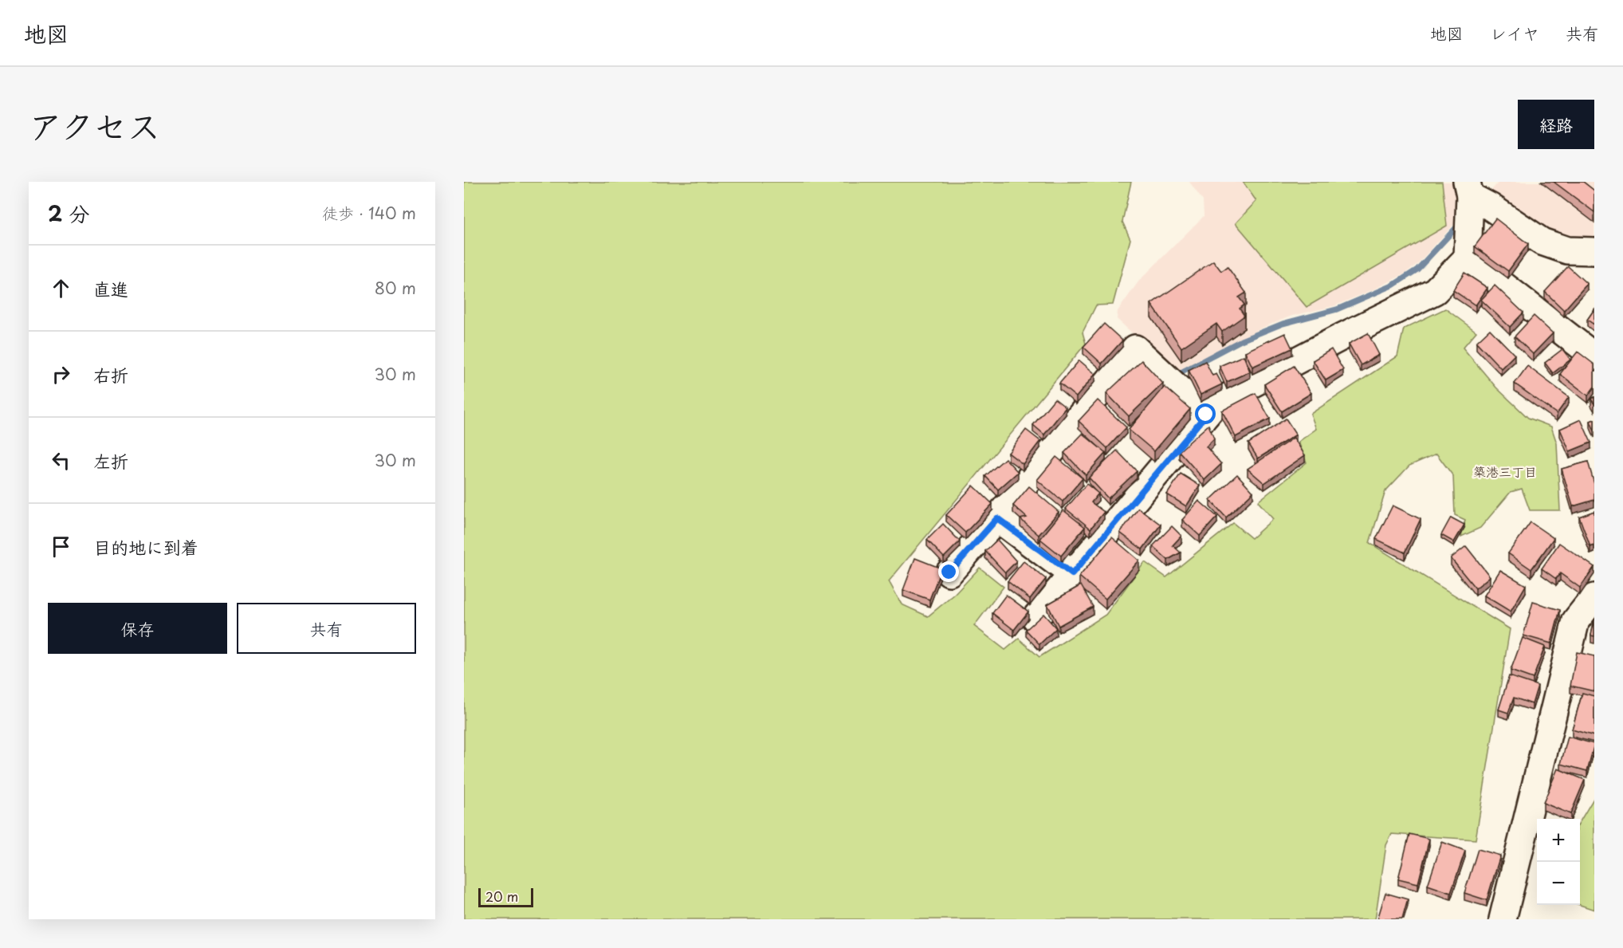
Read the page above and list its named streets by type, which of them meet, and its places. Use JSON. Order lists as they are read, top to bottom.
{
  "districts": ["築港三丁目"],
  "scale_bar": "20 m",
  "page": {
    "header": "地図",
    "nav": ["地図", "レイヤ", "共有"],
    "title": "アクセス",
    "buttons": [
      "経路",
      ["保存", "共有"]
    ],
    "heading": ["2 分", "徒歩 · 140 m"],
    "list": [
      ["直進", "80 m"],
      ["右折", "30 m"],
      ["左折", "30 m"],
      "目的地に到着"
    ],
    "map_buttons": ["+", "−"],
    "scale": "20 m"
  }
}
